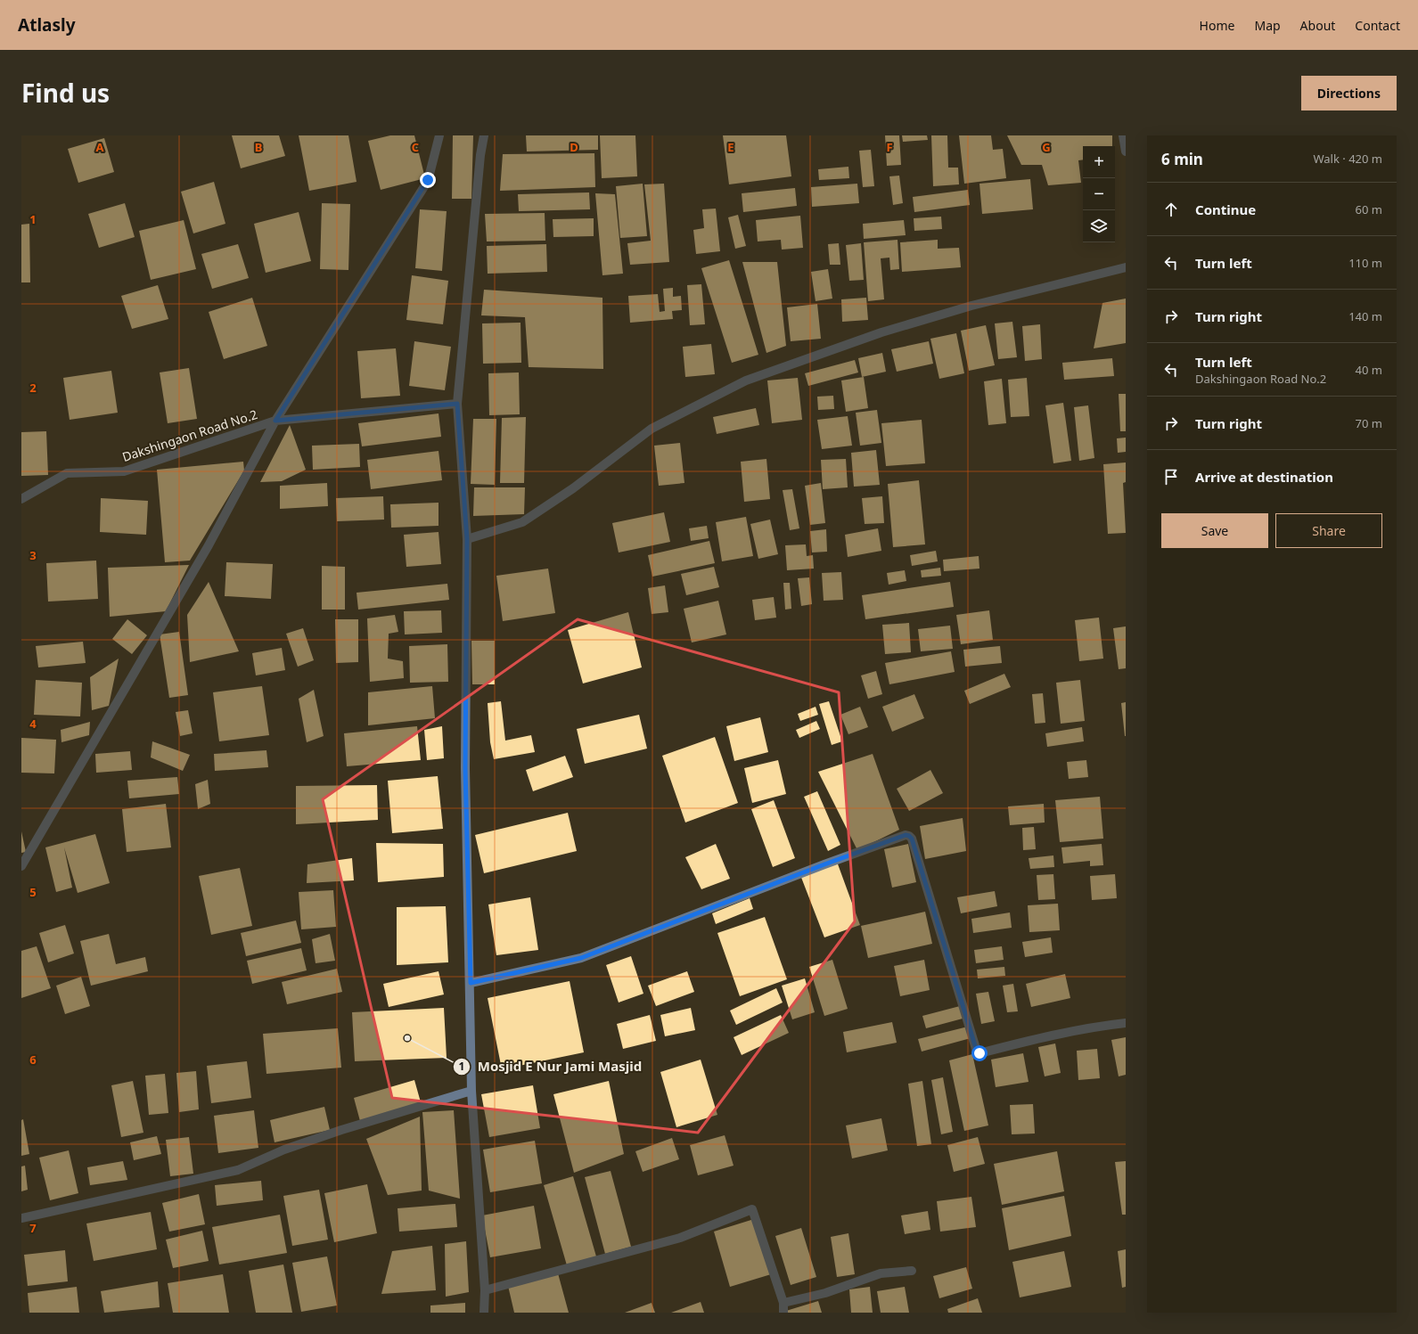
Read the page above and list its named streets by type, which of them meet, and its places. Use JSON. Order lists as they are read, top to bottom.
{
  "streets": {
    "street": ["Dakshingaon Road No.2"]
  },
  "places": ["Mosjid E Nur Jami Masjid"],
  "page": {
    "header": "Atlasly",
    "nav": [
      "Home",
      "Map",
      "About",
      "Contact"
    ],
    "title": "Find us",
    "buttons": [
      "Directions",
      ["Save", "Share"]
    ],
    "heading": ["6 min", "Walk · 420 m"],
    "map_buttons": ["+", "−"],
    "list": [
      ["Continue", "60 m"],
      ["Turn left", "110 m"],
      ["Turn right", "140 m"],
      ["Turn left", "Dakshingaon Road No.2", "40 m"],
      ["Turn right", "70 m"],
      "Arrive at destination"
    ]
  },
  "grid": {
    "columns": [
      "A",
      "B",
      "C",
      "D",
      "E",
      "F",
      "G"
    ],
    "rows": [
      "1",
      "2",
      "3",
      "4",
      "5",
      "6",
      "7"
    ]
  }
}
